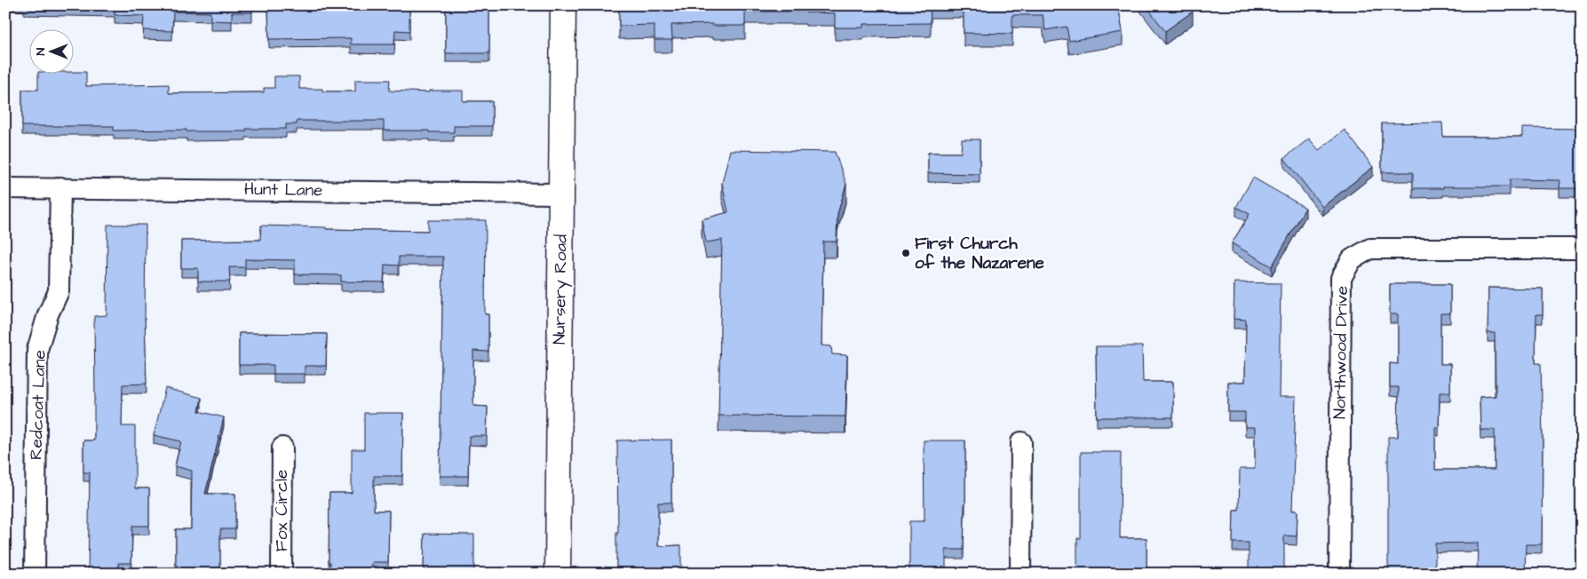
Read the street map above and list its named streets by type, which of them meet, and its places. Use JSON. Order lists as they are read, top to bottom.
{
  "streets": {
    "street": [
      "Hunt Lane",
      "Nursery Road",
      "Northwood Drive",
      "Redcoat Lane",
      "Fox Circle"
    ]
  },
  "crossings": [
    ["Hunt Lane", "Nursery Road"],
    ["Hunt Lane", "Redcoat Lane"]
  ],
  "places": ["First Church of the Nazarene"],
  "north": "left"
}
